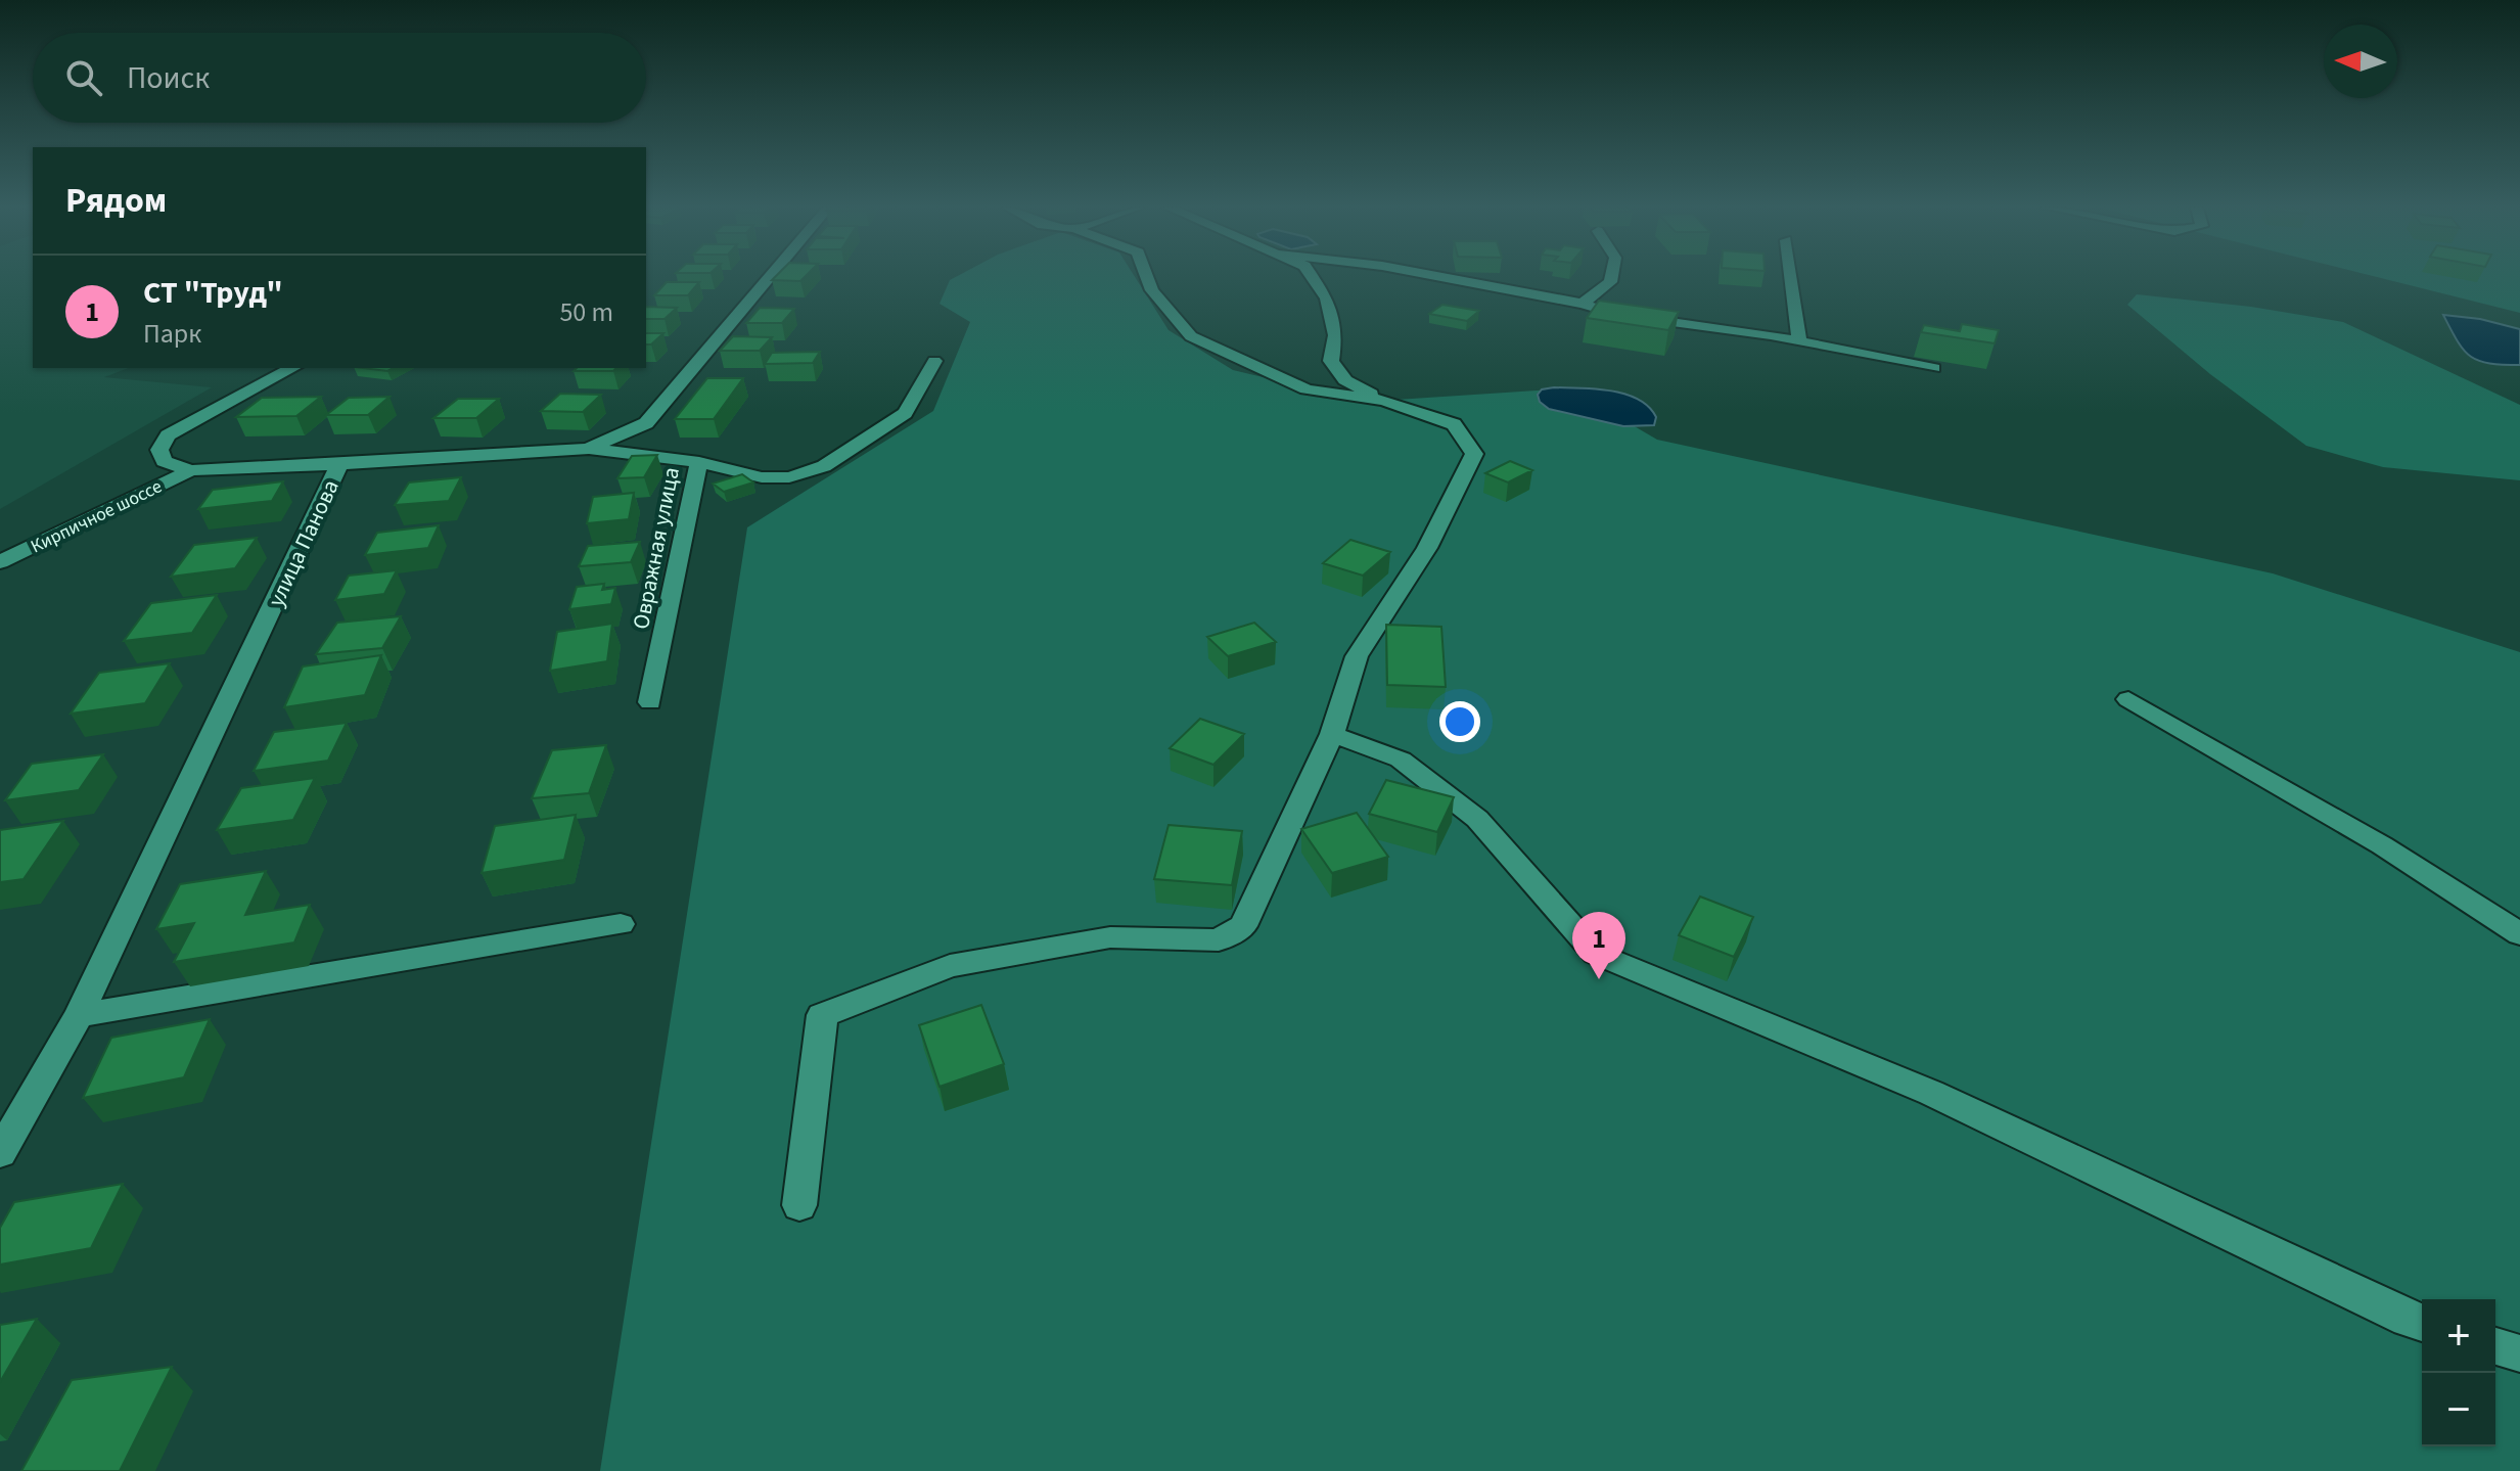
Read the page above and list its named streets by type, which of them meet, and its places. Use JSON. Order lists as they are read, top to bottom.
{
  "streets": {
    "street": ["Кирпичное шоссе", "улица Панова", "Овражная улица"]
  },
  "crossings": [
    ["улица Панова", "Овражная улица"]
  ],
  "north": "left",
  "page": {
    "search": "Поиск",
    "heading": "Рядом",
    "list": [
      {
        "mark": "1",
        "name": "СТ \"Труд\"",
        "note": "Парк",
        "value": "50 m"
      }
    ],
    "pins": "1",
    "map_buttons": ["+", "−"]
  }
}
